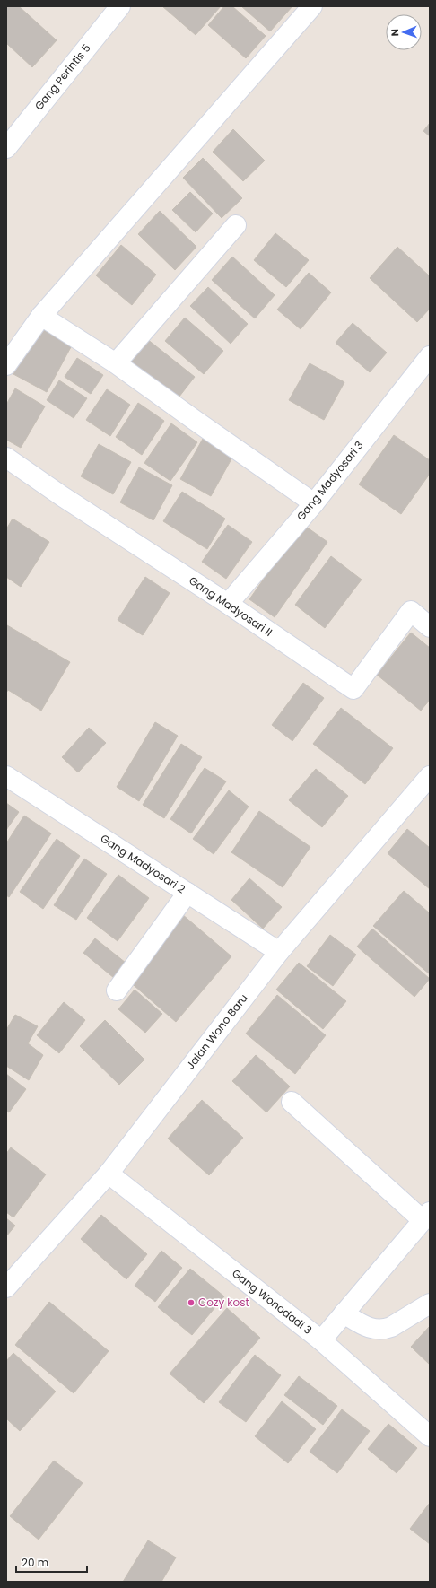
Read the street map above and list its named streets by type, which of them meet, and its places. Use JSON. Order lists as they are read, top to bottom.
{
  "streets": {
    "street": [
      "Gang Perintis 5",
      "Gang Madyosari 3",
      "Gang Madyosari II",
      "Gang Madyosari 2",
      "Jalan Wono Baru",
      "Gang Wonodadi 3"
    ]
  },
  "crossings": [
    ["Gang Madyosari 3", "Gang Madyosari II"],
    ["Gang Madyosari 2", "Jalan Wono Baru"],
    ["Jalan Wono Baru", "Gang Wonodadi 3"]
  ],
  "places": ["Cozy kost"],
  "scale_bar": "20 m",
  "north": "left"
}
